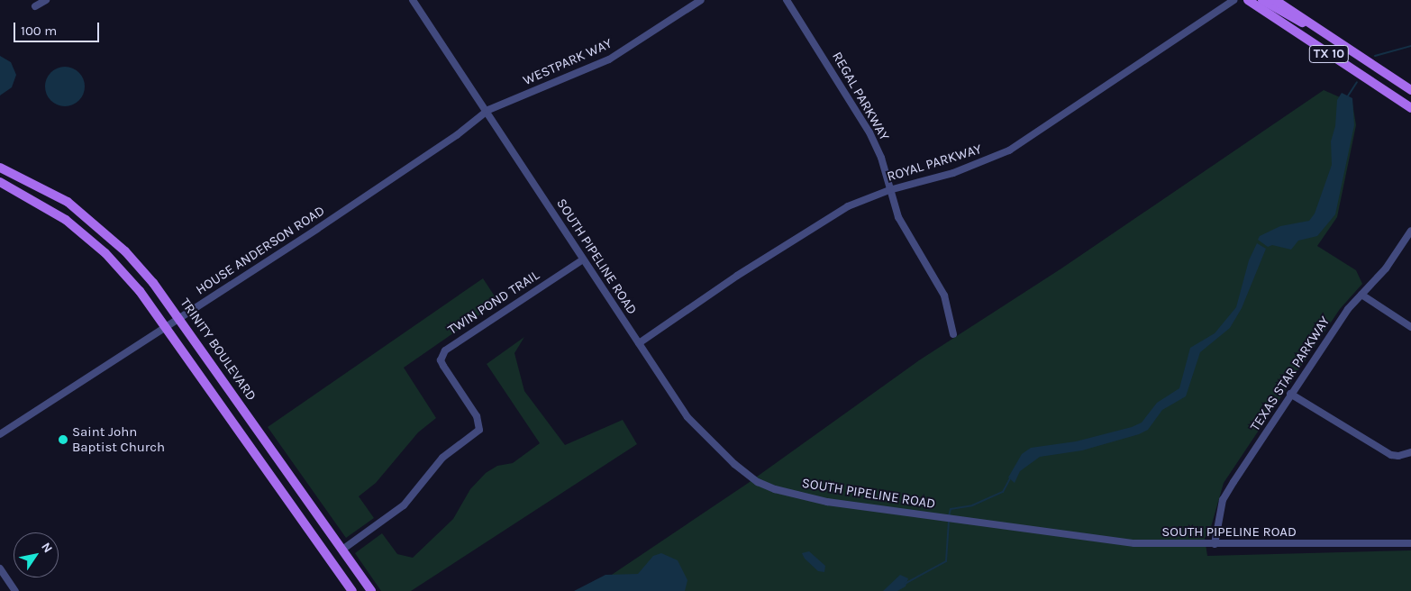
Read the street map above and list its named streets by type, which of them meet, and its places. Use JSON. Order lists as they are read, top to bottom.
{
  "streets": {
    "main road": ["TX 10", "TRINITY BOULEVARD"],
    "street": [
      "WESTPARK WAY",
      "REGAL PARKWAY",
      "ROYAL PARKWAY",
      "HOUSE ANDERSON ROAD",
      "SOUTH PIPELINE ROAD",
      "TWIN POND TRAIL",
      "TEXAS STAR PARKWAY"
    ]
  },
  "crossings": [
    ["WESTPARK WAY", "HOUSE ANDERSON ROAD"],
    ["WESTPARK WAY", "SOUTH PIPELINE ROAD"],
    ["REGAL PARKWAY", "ROYAL PARKWAY"],
    ["ROYAL PARKWAY", "SOUTH PIPELINE ROAD"],
    ["HOUSE ANDERSON ROAD", "SOUTH PIPELINE ROAD"],
    ["HOUSE ANDERSON ROAD", "TRINITY BOULEVARD"],
    ["SOUTH PIPELINE ROAD", "TWIN POND TRAIL"],
    ["SOUTH PIPELINE ROAD", "TEXAS STAR PARKWAY"],
    ["TWIN POND TRAIL", "TRINITY BOULEVARD"]
  ],
  "places": ["Saint John Baptist Church"],
  "scale_bar": "100 m",
  "north": "top right"
}
